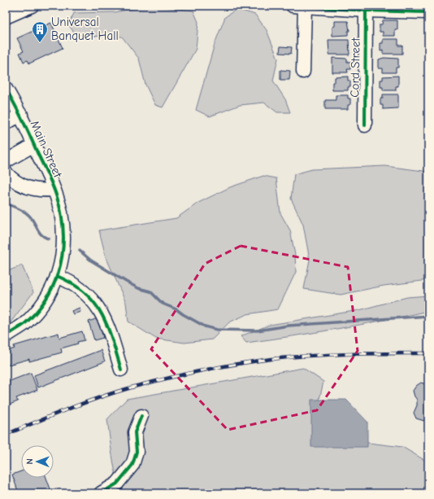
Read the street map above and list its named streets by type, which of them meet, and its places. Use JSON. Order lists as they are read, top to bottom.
{
  "streets": {
    "street": ["Cord Street", "Main Street"]
  },
  "places": {
    "building": ["Universal Banquet Hall"]
  },
  "north": "left"
}
